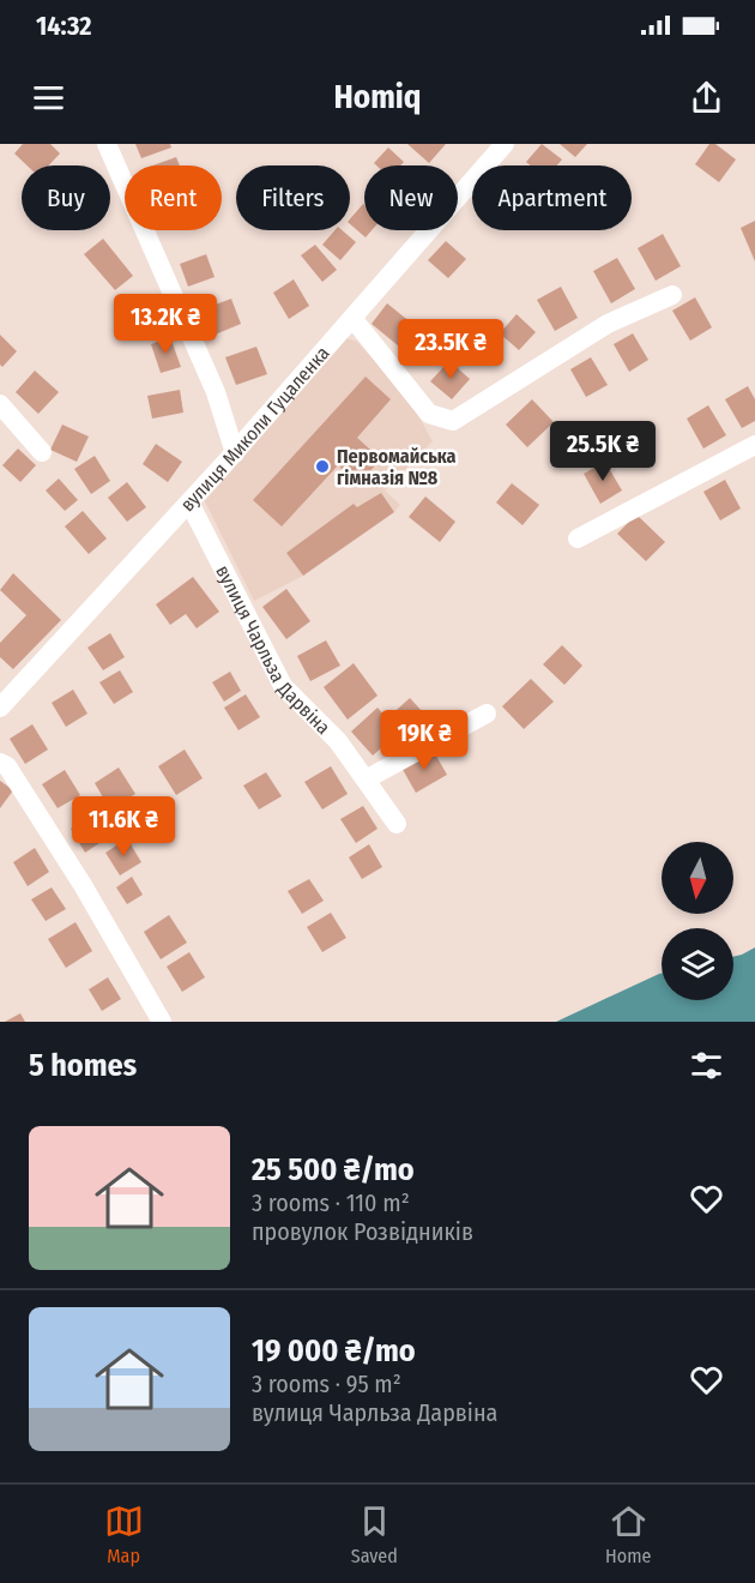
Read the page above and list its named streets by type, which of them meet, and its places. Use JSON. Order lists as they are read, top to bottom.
{
  "streets": {
    "street": ["вулиця Миколи Гуцаленка", "вулиця Чарльза Дарвіна"]
  },
  "crossings": [
    ["вулиця Миколи Гуцаленка", "вулиця Чарльза Дарвіна"]
  ],
  "places": ["Первомайська гімназія №8"],
  "north": "bottom",
  "page": {
    "status": "14:32",
    "header": "Homiq",
    "chip": [
      "Buy",
      "Rent",
      "Filters",
      "New",
      "Apartment"
    ],
    "price": [
      "13.2K ₴",
      "23.5K ₴",
      "25.5K ₴",
      "19K ₴",
      "11.6K ₴"
    ],
    "heading": "5 homes",
    "list": [
      {
        "name": "25 500 ₴/mo",
        "note": "3 rooms · 110 m² · провулок Розвідників"
      },
      {
        "name": "19 000 ₴/mo",
        "note": "3 rooms · 95 m² · вулиця Чарльза Дарвіна"
      }
    ],
    "tabs": ["Map", "Saved", "Home"]
  }
}
